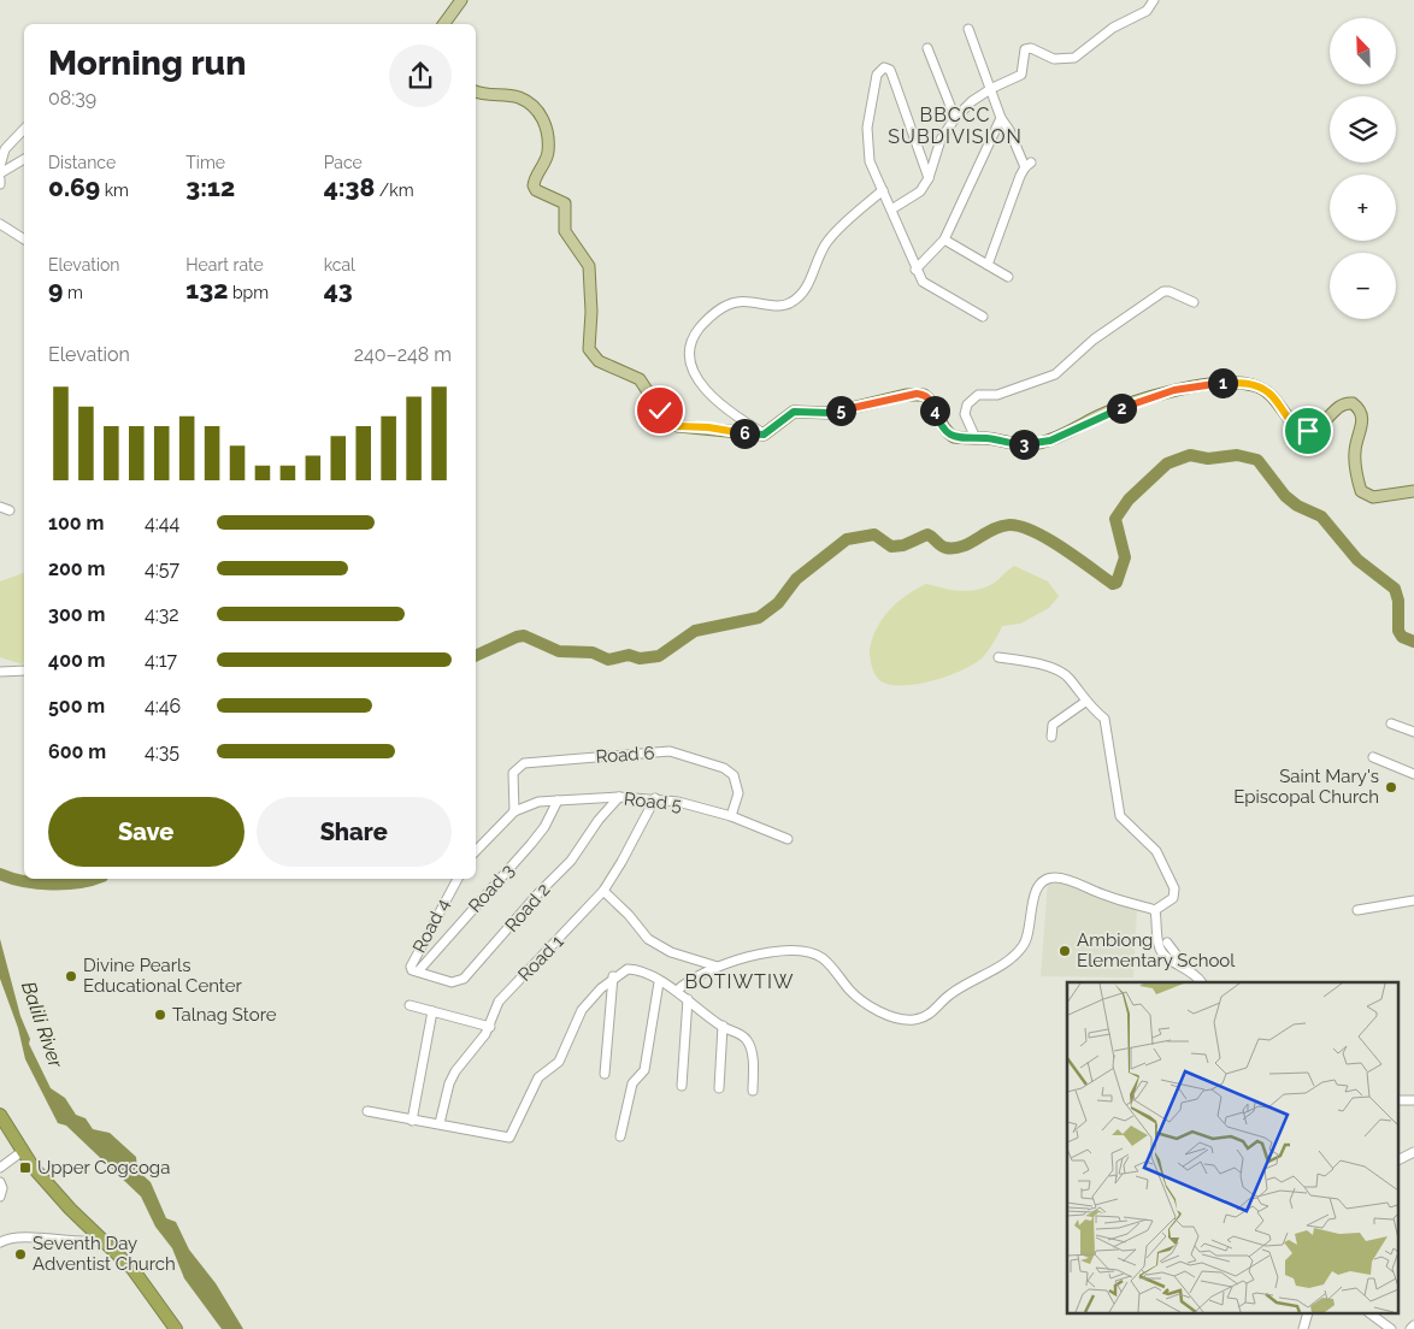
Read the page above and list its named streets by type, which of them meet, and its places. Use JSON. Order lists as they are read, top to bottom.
{
  "streets": {
    "street": [
      "Road 6",
      "Road 5",
      "Road 3",
      "Road 2",
      "Road 4",
      "Road 1"
    ]
  },
  "crossings": [
    ["Road 6", "Road 5"],
    ["Road 5", "Road 3"],
    ["Road 5", "Road 2"],
    ["Road 5", "Road 1"],
    ["Road 3", "Road 2"],
    ["Road 3", "Road 4"],
    ["Road 2", "Road 4"]
  ],
  "districts": ["BBCCC SUBDIVISION", "BOTIWTIW"],
  "water": ["Balili River"],
  "places": {
    "other": [
      "Saint Mary's Episcopal Church",
      "Ambiong Elementary School",
      "Divine Pearls Educational Center",
      "Talnag Store",
      "Seventh Day Adventist Church"
    ],
    "transit": ["Upper Cogcoga"]
  },
  "north": "top left",
  "page": {
    "map_buttons": ["+", "−"],
    "heading": ["Morning run", "08:39"],
    "stats": [
      ["Distance", "0.69 km"],
      ["Time", "3:12"],
      ["Pace", "4:38 /km"],
      ["Elevation", "9 m"],
      ["Heart rate", "132 bpm"],
      ["kcal", "43"]
    ],
    "chart": ["Elevation", "240–248 m"],
    "pins": [
      "1",
      "2",
      "4",
      "5",
      "6",
      "3"
    ],
    "list": [
      {
        "name": "100 m",
        "note": "4:44"
      },
      {
        "name": "200 m",
        "note": "4:57"
      },
      {
        "name": "300 m",
        "note": "4:32"
      },
      {
        "name": "400 m",
        "note": "4:17"
      },
      {
        "name": "500 m",
        "note": "4:46"
      },
      {
        "name": "600 m",
        "note": "4:35"
      }
    ],
    "buttons": ["Save", "Share"]
  }
}
